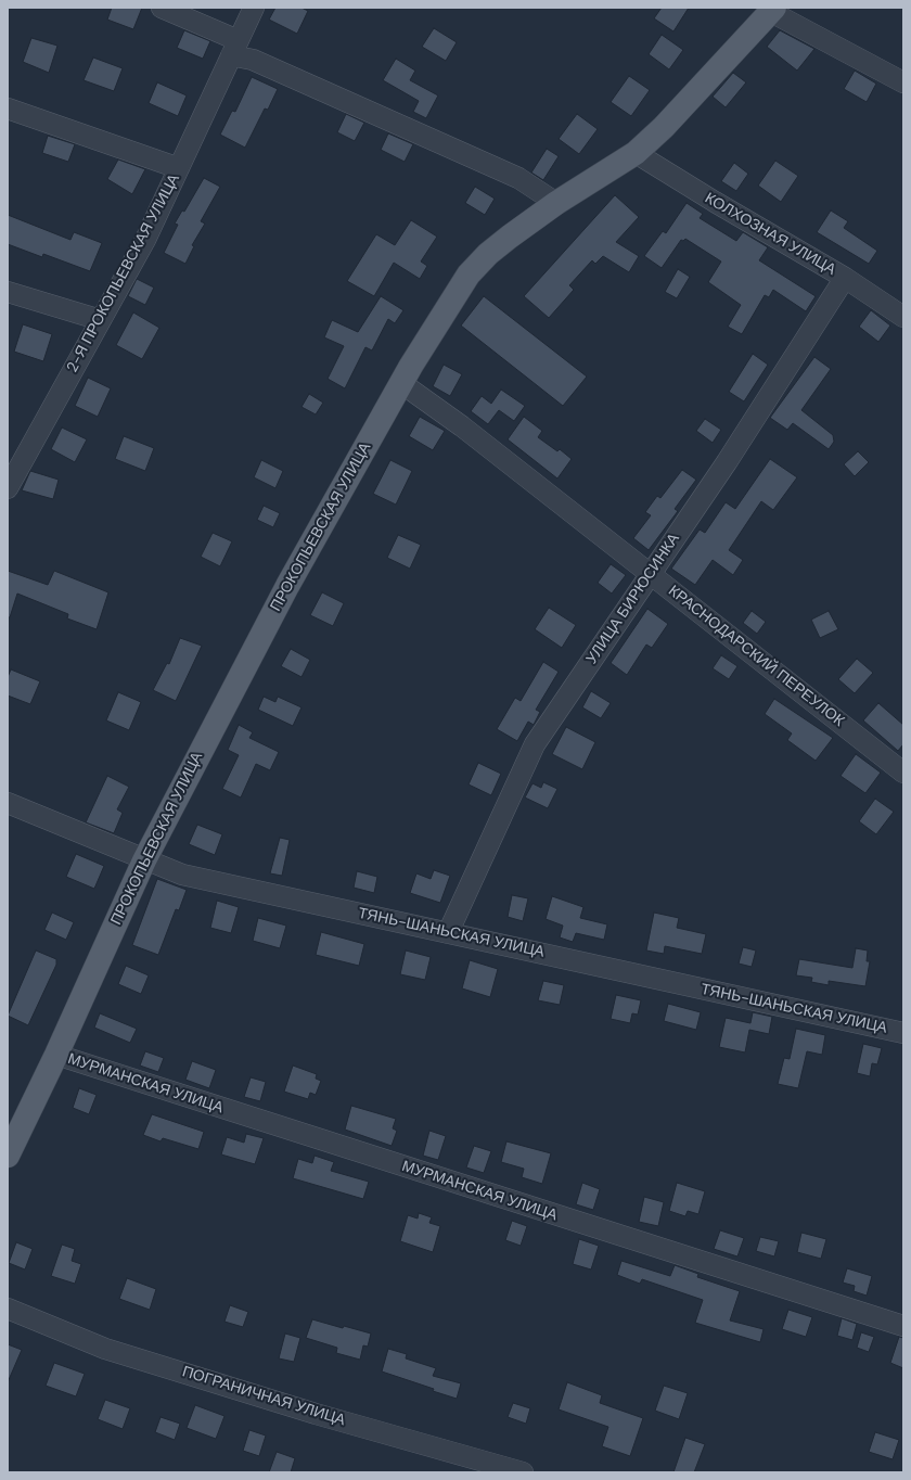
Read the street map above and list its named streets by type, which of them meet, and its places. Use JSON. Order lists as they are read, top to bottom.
{
  "streets": {
    "main road": ["ПРОКОПЬЕВСКАЯ УЛИЦА"],
    "street": [
      "КОЛХОЗНАЯ УЛИЦА",
      "2-Я ПРОКОПЬЕВСКАЯ УЛИЦА",
      "УЛИЦА БИРЮСИНКА",
      "КРАСНОДАРСКИЙ ПЕРЕУЛОК",
      "ТЯНЬ-ШАНЬСКАЯ УЛИЦА",
      "МУРМАНСКАЯ УЛИЦА",
      "ПОГРАНИЧНАЯ УЛИЦА"
    ]
  },
  "crossings": [
    ["КОЛХОЗНАЯ УЛИЦА", "ПРОКОПЬЕВСКАЯ УЛИЦА"],
    ["КОЛХОЗНАЯ УЛИЦА", "УЛИЦА БИРЮСИНКА"],
    ["ПРОКОПЬЕВСКАЯ УЛИЦА", "КРАСНОДАРСКИЙ ПЕРЕУЛОК"],
    ["ПРОКОПЬЕВСКАЯ УЛИЦА", "ТЯНЬ-ШАНЬСКАЯ УЛИЦА"],
    ["ПРОКОПЬЕВСКАЯ УЛИЦА", "МУРМАНСКАЯ УЛИЦА"],
    ["УЛИЦА БИРЮСИНКА", "КРАСНОДАРСКИЙ ПЕРЕУЛОК"],
    ["УЛИЦА БИРЮСИНКА", "ТЯНЬ-ШАНЬСКАЯ УЛИЦА"]
  ]
}
